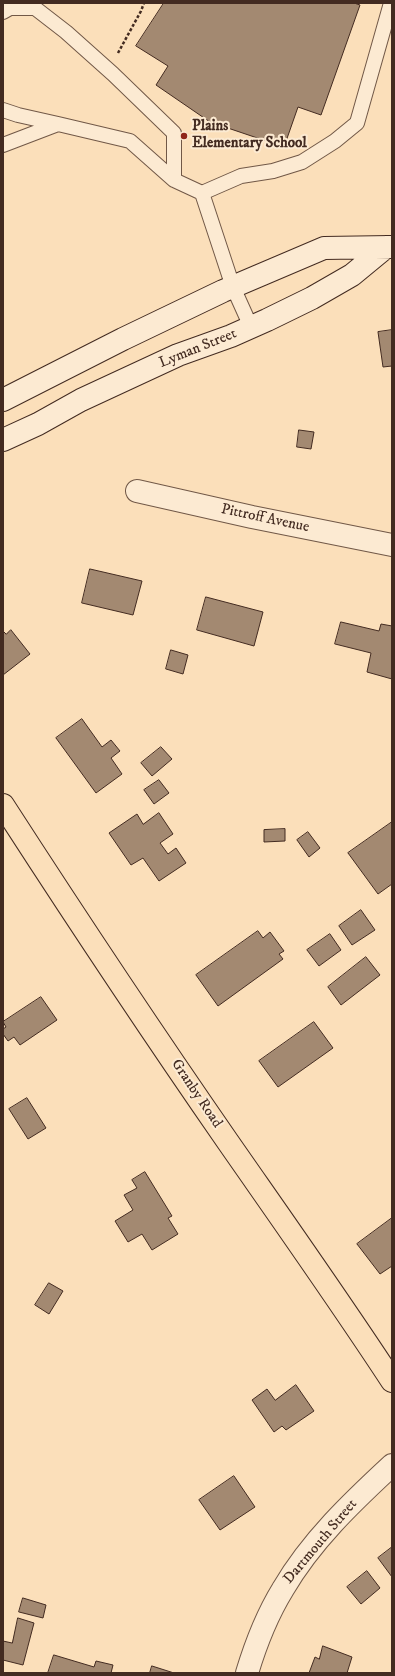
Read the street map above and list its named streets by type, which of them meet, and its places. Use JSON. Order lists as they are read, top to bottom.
{
  "streets": {
    "main road": [
      "Lyman Street",
      "Pittroff Avenue",
      "Granby Road",
      "Dartmouth Street"
    ]
  },
  "places": ["Plains Elementary School"]
}
